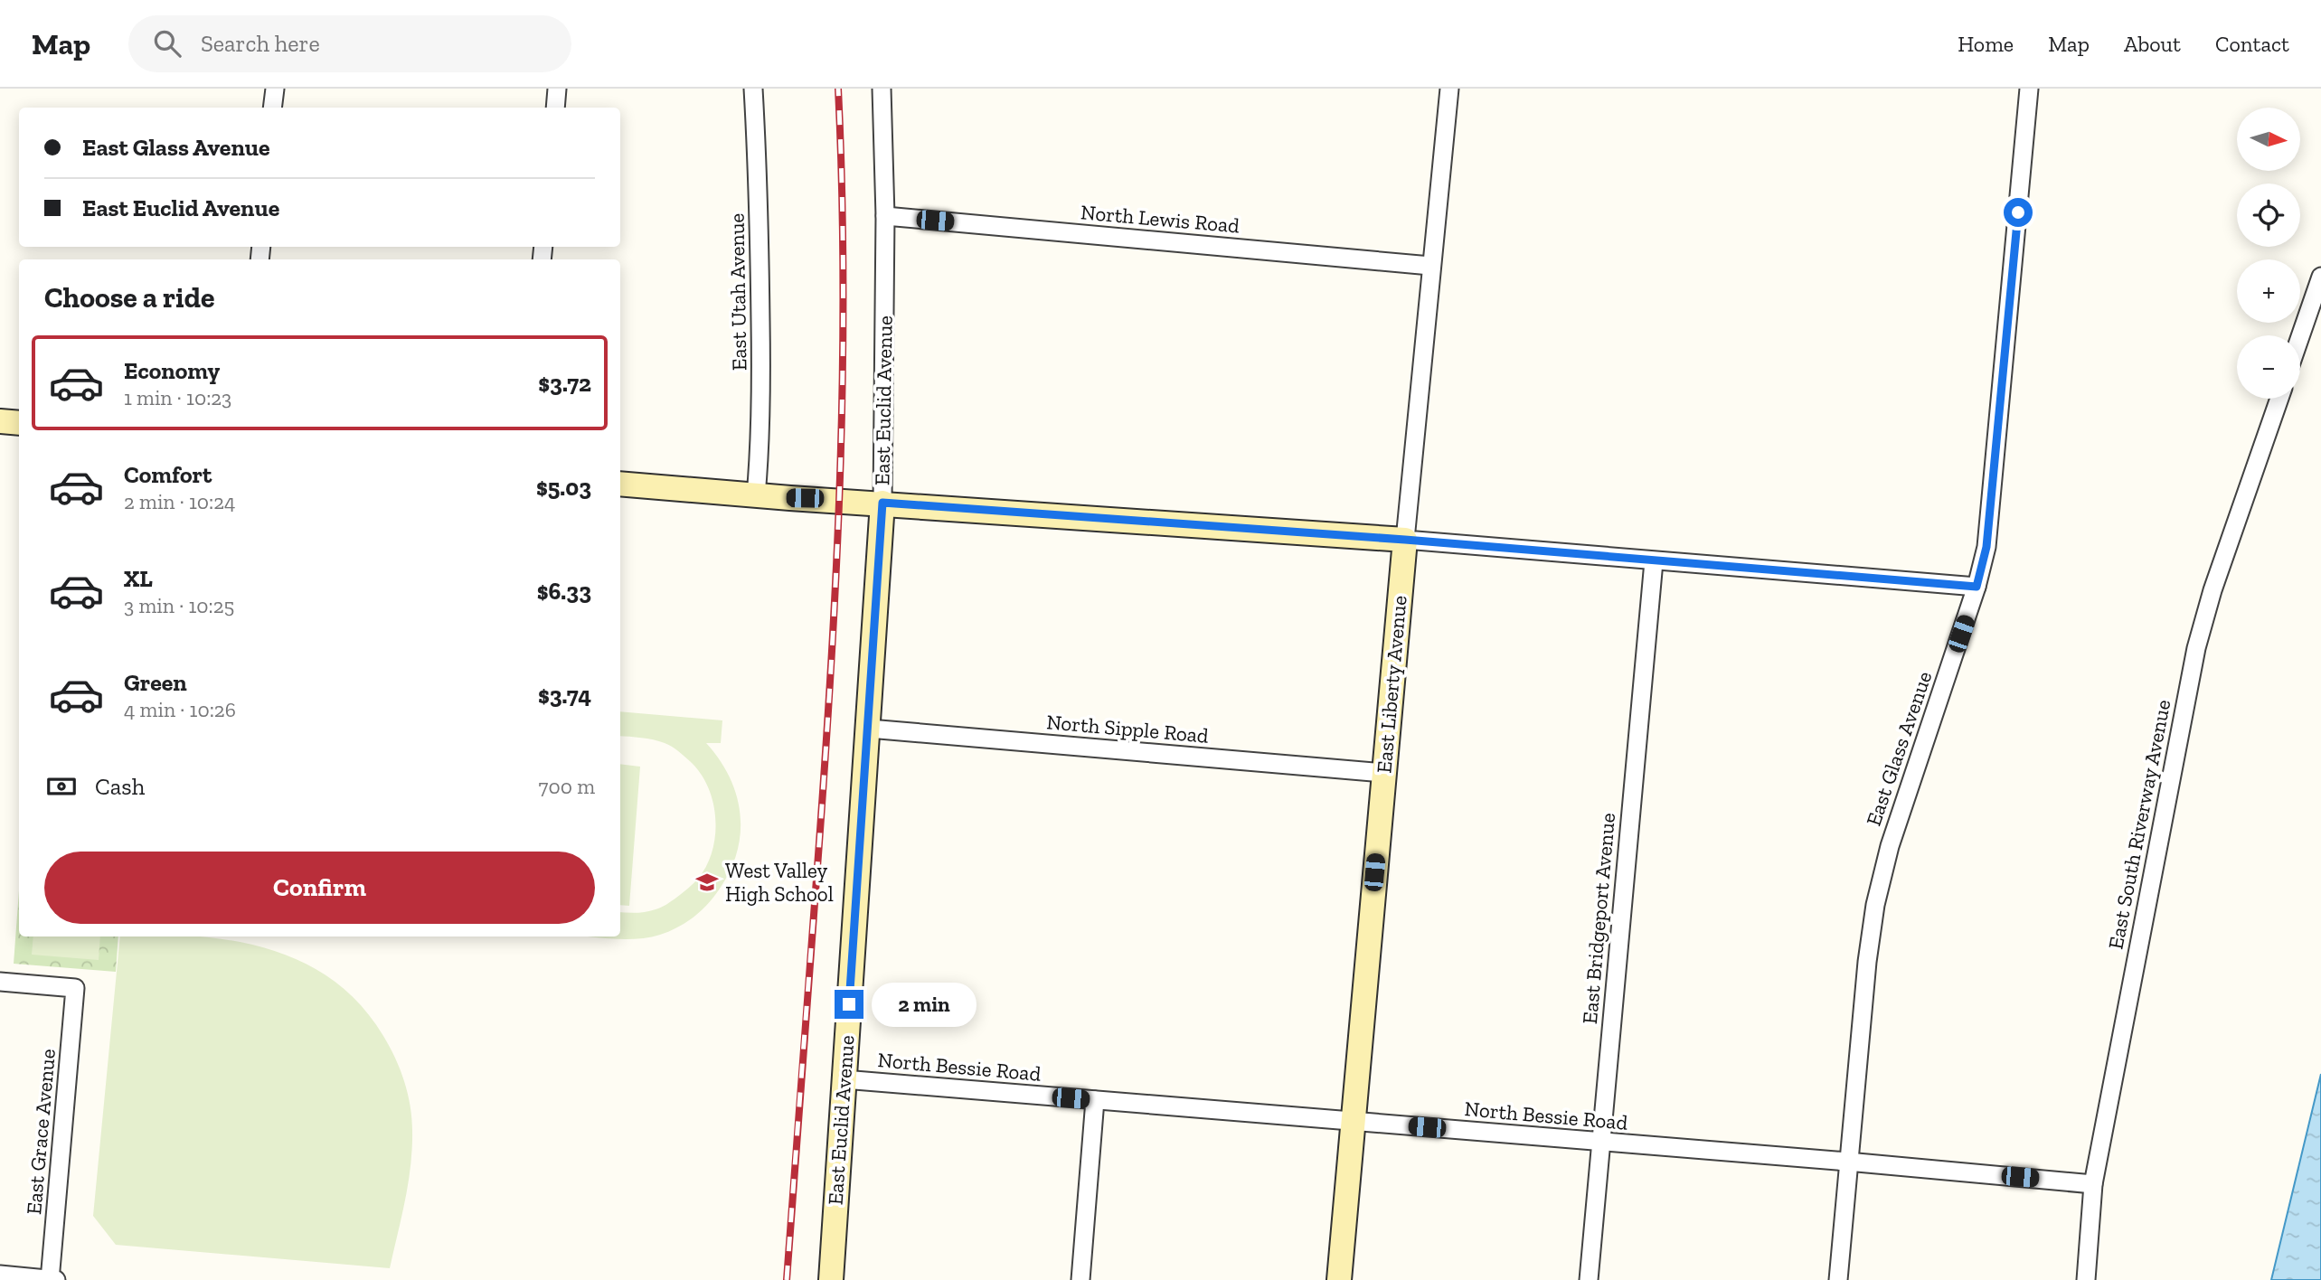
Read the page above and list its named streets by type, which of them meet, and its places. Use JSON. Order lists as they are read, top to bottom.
{
  "streets": {
    "street": [
      "North Lewis Road",
      "East Utah Avenue",
      "East Euclid Avenue",
      "East Liberty Avenue",
      "North Sipple Road",
      "East Glass Avenue",
      "East South Riverway Avenue",
      "East Bridgeport Avenue",
      "North Bessie Road",
      "East Grace Avenue"
    ]
  },
  "crossings": [
    ["North Lewis Road", "East Euclid Avenue"],
    ["North Lewis Road", "East Liberty Avenue"],
    ["East Euclid Avenue", "North Sipple Road"],
    ["East Euclid Avenue", "North Bessie Road"],
    ["East Liberty Avenue", "North Sipple Road"],
    ["East Liberty Avenue", "North Bessie Road"],
    ["East Glass Avenue", "North Bessie Road"],
    ["East South Riverway Avenue", "North Bessie Road"],
    ["East Bridgeport Avenue", "North Bessie Road"]
  ],
  "places": {
    "school or university": ["West Valley High School"]
  },
  "north": "right",
  "page": {
    "header": "Map",
    "search": "Search here",
    "nav": [
      "Home",
      "Map",
      "About",
      "Contact"
    ],
    "map_buttons": ["+", "−"],
    "banner": ["East Glass Avenue", "East Euclid Avenue"],
    "heading": "Choose a ride",
    "list": [
      {
        "name": "Economy",
        "note": "1 min · 10:23",
        "value": "$3.72"
      },
      {
        "name": "Comfort",
        "note": "2 min · 10:24",
        "value": "$5.03"
      },
      {
        "name": "XL",
        "note": "3 min · 10:25",
        "value": "$6.33"
      },
      {
        "name": "Green",
        "note": "4 min · 10:26",
        "value": "$3.74"
      }
    ],
    "pay": ["Cash", "700 m"],
    "buttons": "Confirm",
    "bubble": "2 min"
  }
}
